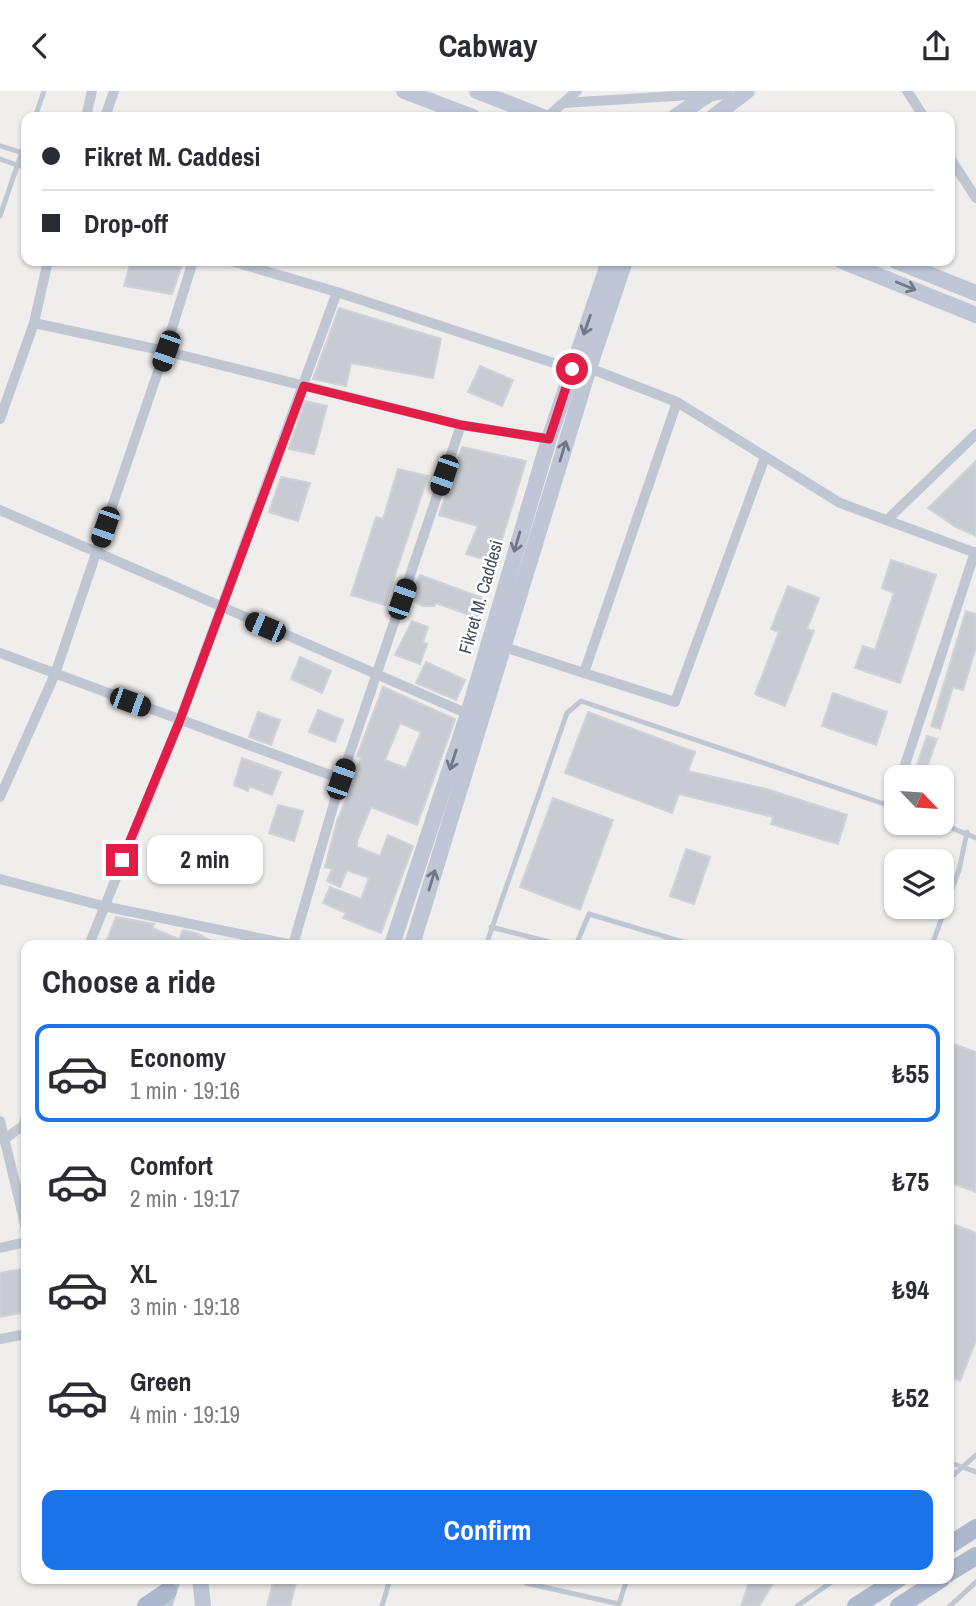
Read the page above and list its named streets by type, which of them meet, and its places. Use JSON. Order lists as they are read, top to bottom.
{
  "streets": {
    "main road": ["Fikret M. Caddesi"]
  },
  "north": "bottom right",
  "page": {
    "header": "Cabway",
    "banner": ["Fikret M. Caddesi", "Drop-off"],
    "bubble": "2 min",
    "heading": "Choose a ride",
    "list": [
      {
        "name": "Economy",
        "note": "1 min · 19:16",
        "value": "₺55"
      },
      {
        "name": "Comfort",
        "note": "2 min · 19:17",
        "value": "₺75"
      },
      {
        "name": "XL",
        "note": "3 min · 19:18",
        "value": "₺94"
      },
      {
        "name": "Green",
        "note": "4 min · 19:19",
        "value": "₺52"
      }
    ],
    "buttons": "Confirm"
  }
}
